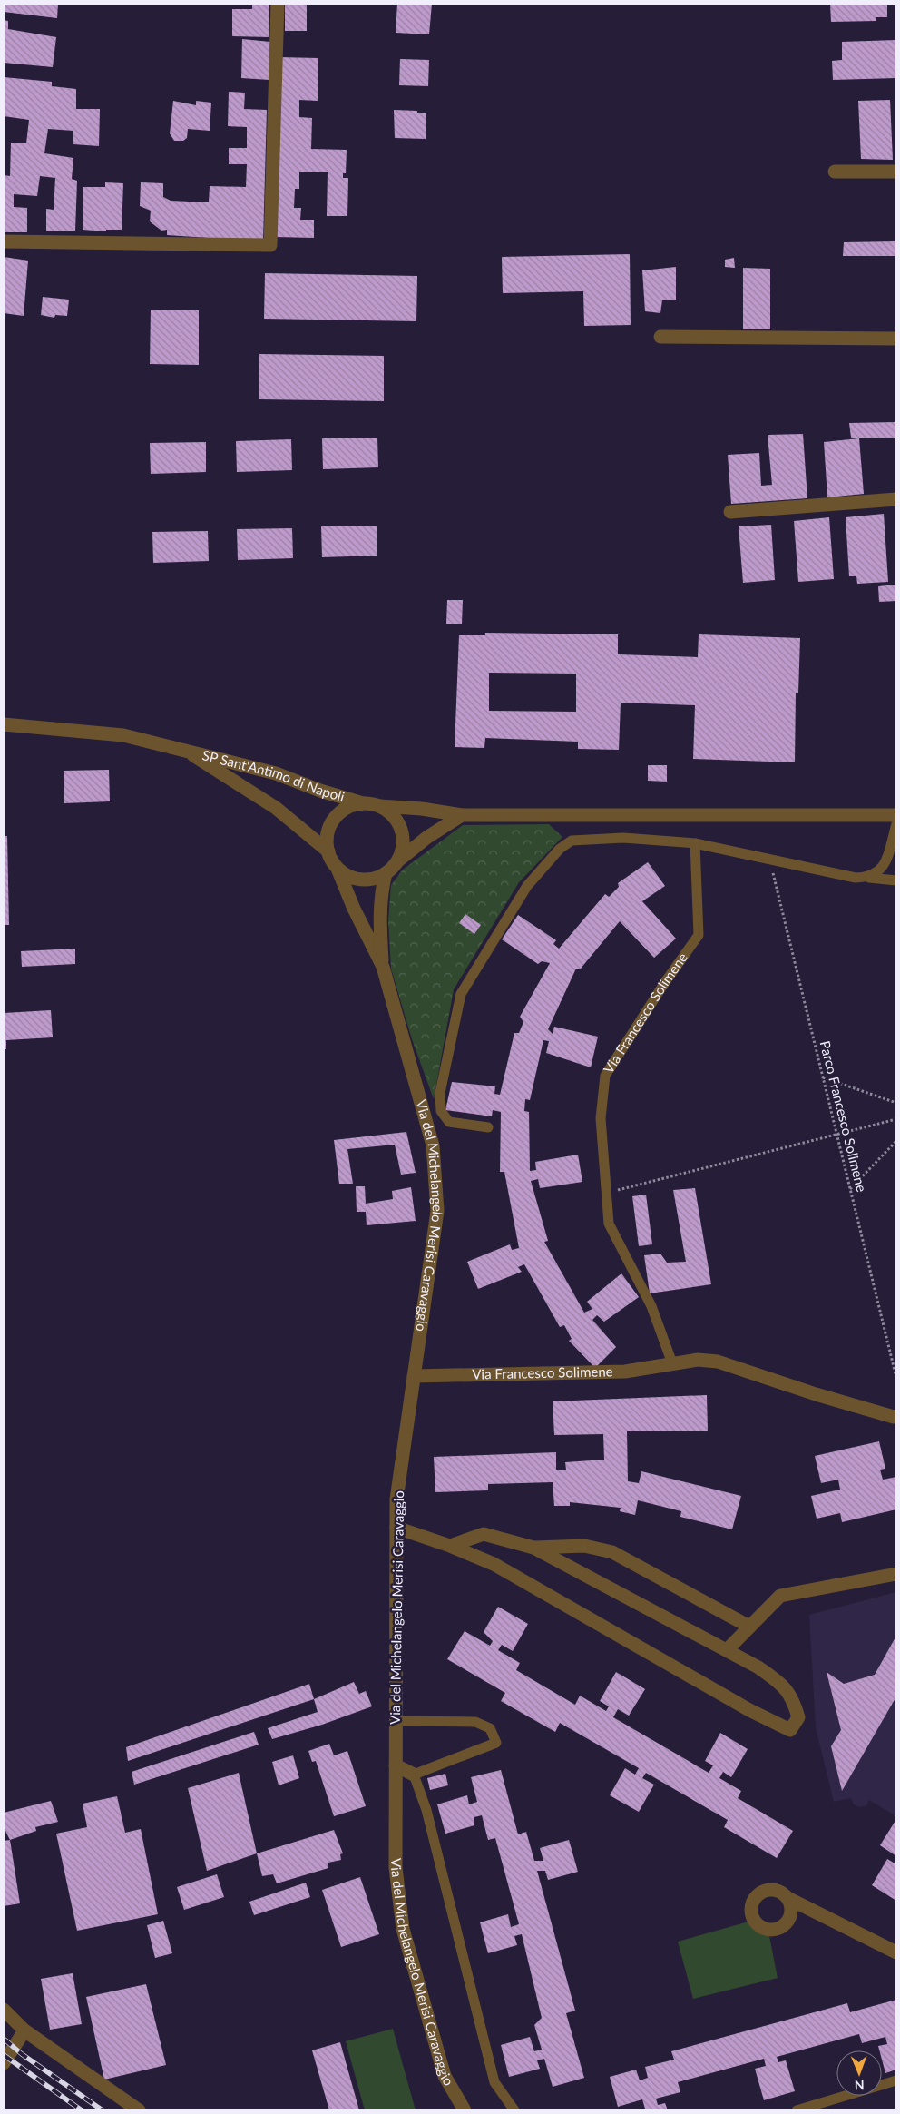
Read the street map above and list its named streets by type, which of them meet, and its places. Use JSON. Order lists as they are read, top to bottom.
{
  "streets": {
    "street": ["SP Sant'Antimo di Napoli", "Via Francesco Solimene", "Via del Michelangelo Merisi Caravaggio"],
    "path": ["Parco Francesco Solimene"]
  },
  "crossings": [
    ["SP Sant'Antimo di Napoli", "Via del Michelangelo Merisi Caravaggio"],
    ["Via Francesco Solimene", "Via del Michelangelo Merisi Caravaggio"]
  ],
  "north": "bottom"
}
